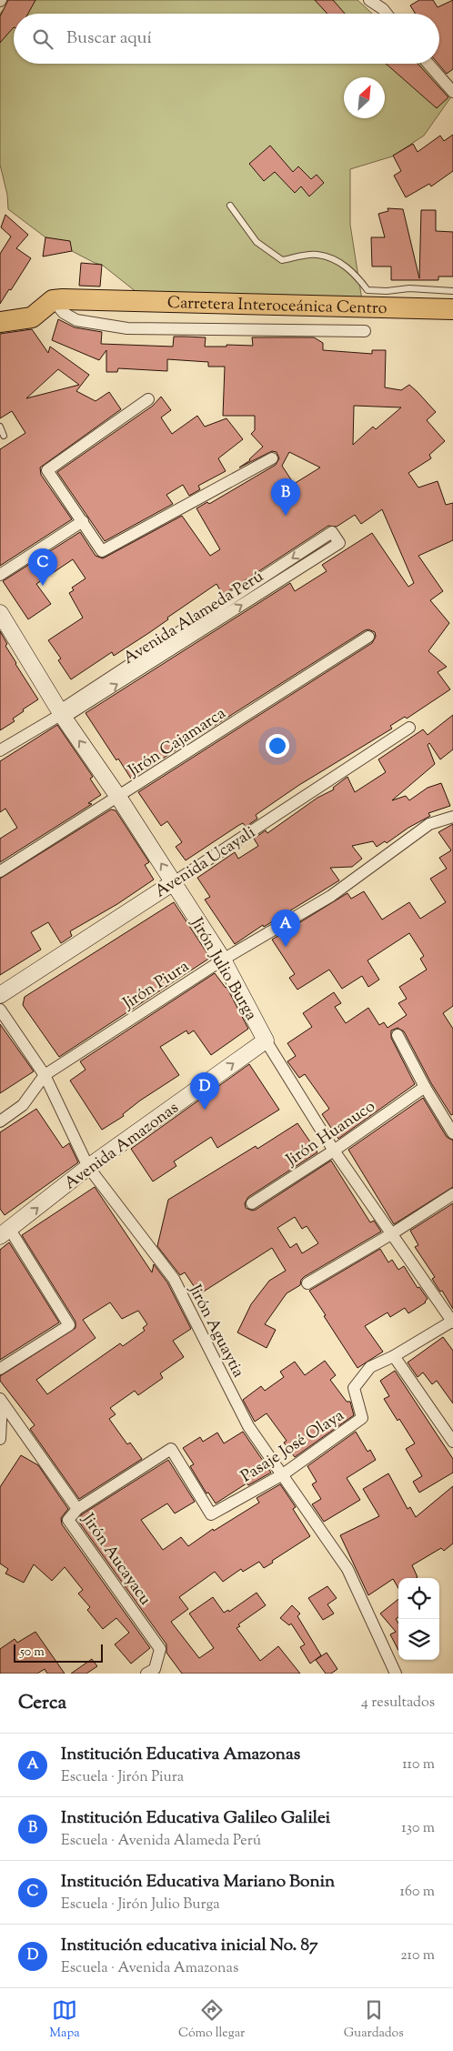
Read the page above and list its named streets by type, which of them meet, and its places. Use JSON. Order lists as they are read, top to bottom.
{
  "streets": {
    "highway": ["Carretera Interoceánica Centro"],
    "street": [
      "Avenida Alameda Perú",
      "Jirón Cajamarca",
      "Avenida Ucayali",
      "Jirón Julio Burga",
      "Jirón Piura",
      "Jirón Huanuco",
      "Avenida Amazonas",
      "Jirón Aguaytia",
      "Pasaje José Olaya",
      "Jirón Aucayacu"
    ]
  },
  "crossings": [
    ["Avenida Alameda Perú", "Jirón Julio Burga"],
    ["Jirón Cajamarca", "Jirón Julio Burga"],
    ["Avenida Ucayali", "Jirón Julio Burga"],
    ["Jirón Julio Burga", "Jirón Piura"],
    ["Jirón Julio Burga", "Jirón Huanuco"],
    ["Jirón Julio Burga", "Avenida Amazonas"],
    ["Jirón Piura", "Jirón Aguaytia"],
    ["Avenida Amazonas", "Jirón Aguaytia"],
    ["Jirón Aguaytia", "Pasaje José Olaya"],
    ["Pasaje José Olaya", "Jirón Aucayacu"]
  ],
  "one_way": ["Avenida Amazonas"],
  "scale_bar": "50 m",
  "north": "top right",
  "page": {
    "search": "Buscar aquí",
    "pins": [
      "B",
      "C",
      "A",
      "D"
    ],
    "scale": "50 m",
    "heading": ["Cerca", "4 resultados"],
    "list": [
      {
        "mark": "A",
        "name": "Institución Educativa Amazonas",
        "note": "Escuela · Jirón Piura",
        "value": "110 m"
      },
      {
        "mark": "B",
        "name": "Institución Educativa Galileo Galilei",
        "note": "Escuela · Avenida Alameda Perú",
        "value": "130 m"
      },
      {
        "mark": "C",
        "name": "Institución Educativa Mariano Bonin",
        "note": "Escuela · Jirón Julio Burga",
        "value": "160 m"
      },
      {
        "mark": "D",
        "name": "Institución educativa inicial No. 87",
        "note": "Escuela · Avenida Amazonas",
        "value": "210 m"
      }
    ],
    "nav": ["Mapa", "Cómo llegar", "Guardados"]
  }
}
